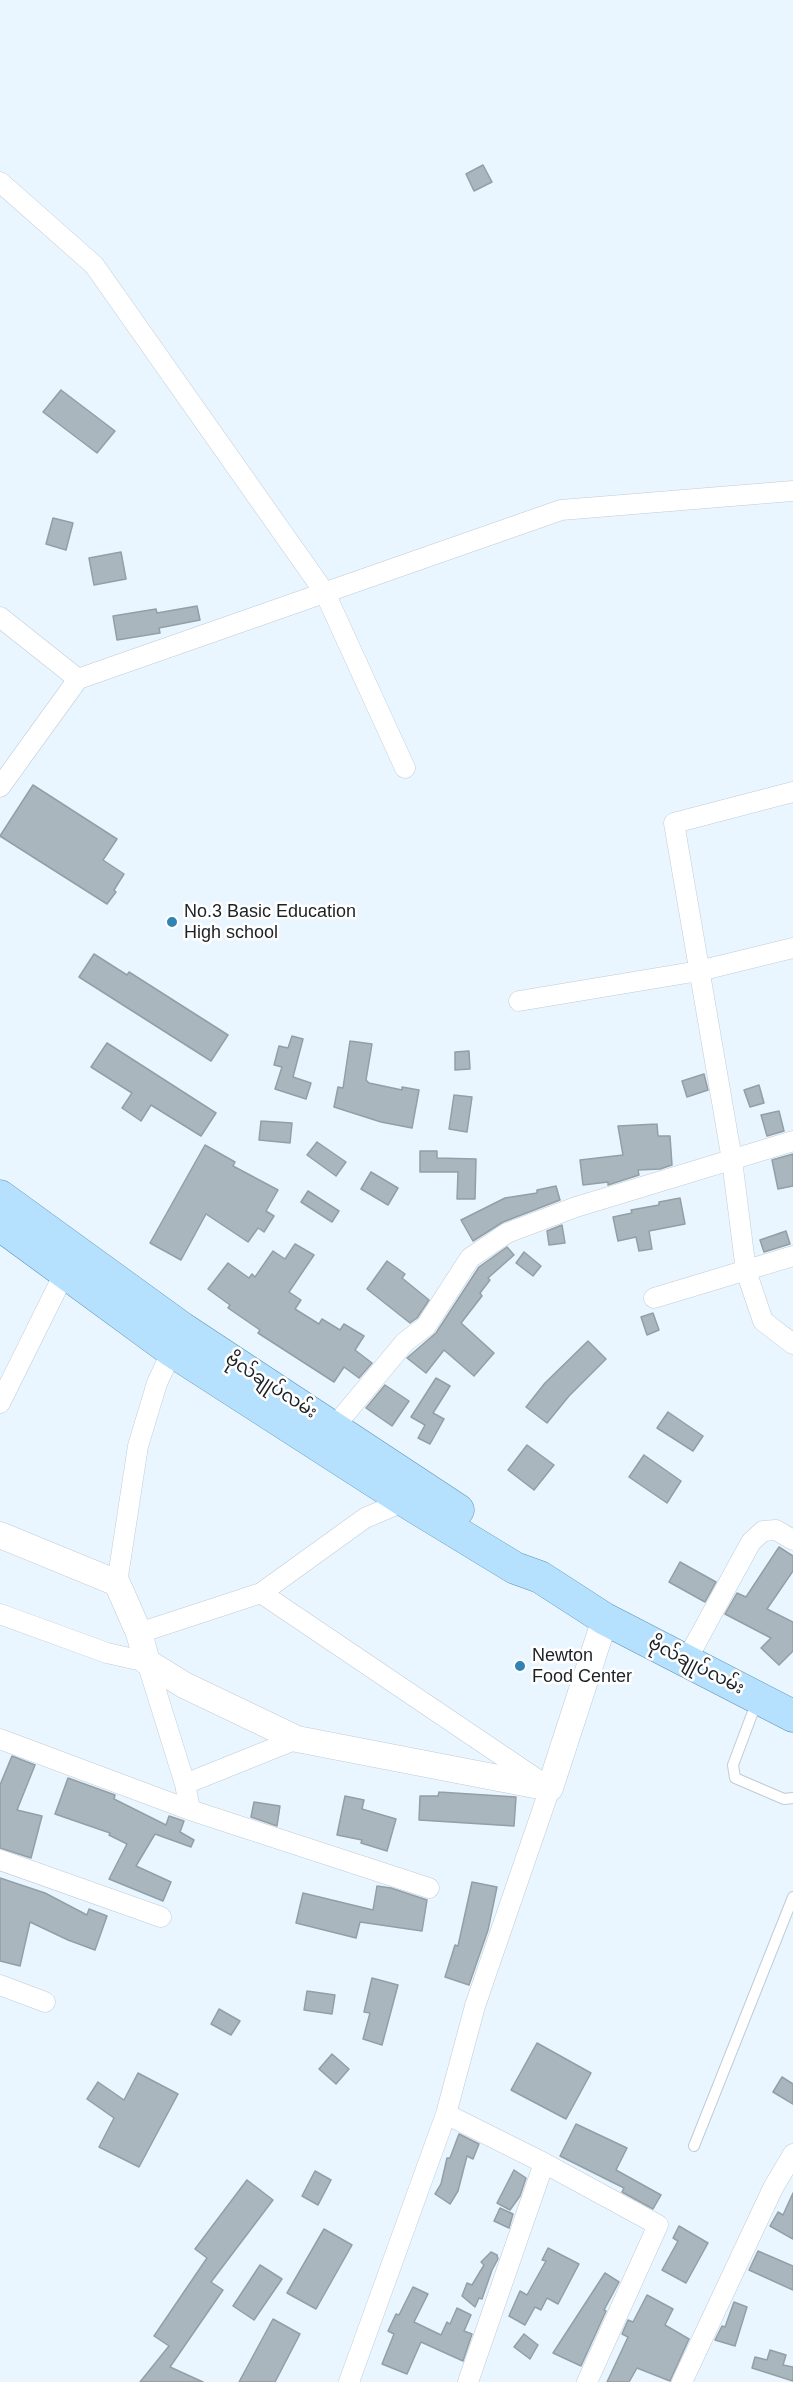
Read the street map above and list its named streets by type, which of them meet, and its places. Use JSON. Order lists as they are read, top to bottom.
{
  "streets": {
    "main road": ["ဗိုလ်ချုပ်လမ်း"]
  },
  "places": ["No.3 Basic Education High school", "Newton Food Center"]
}
